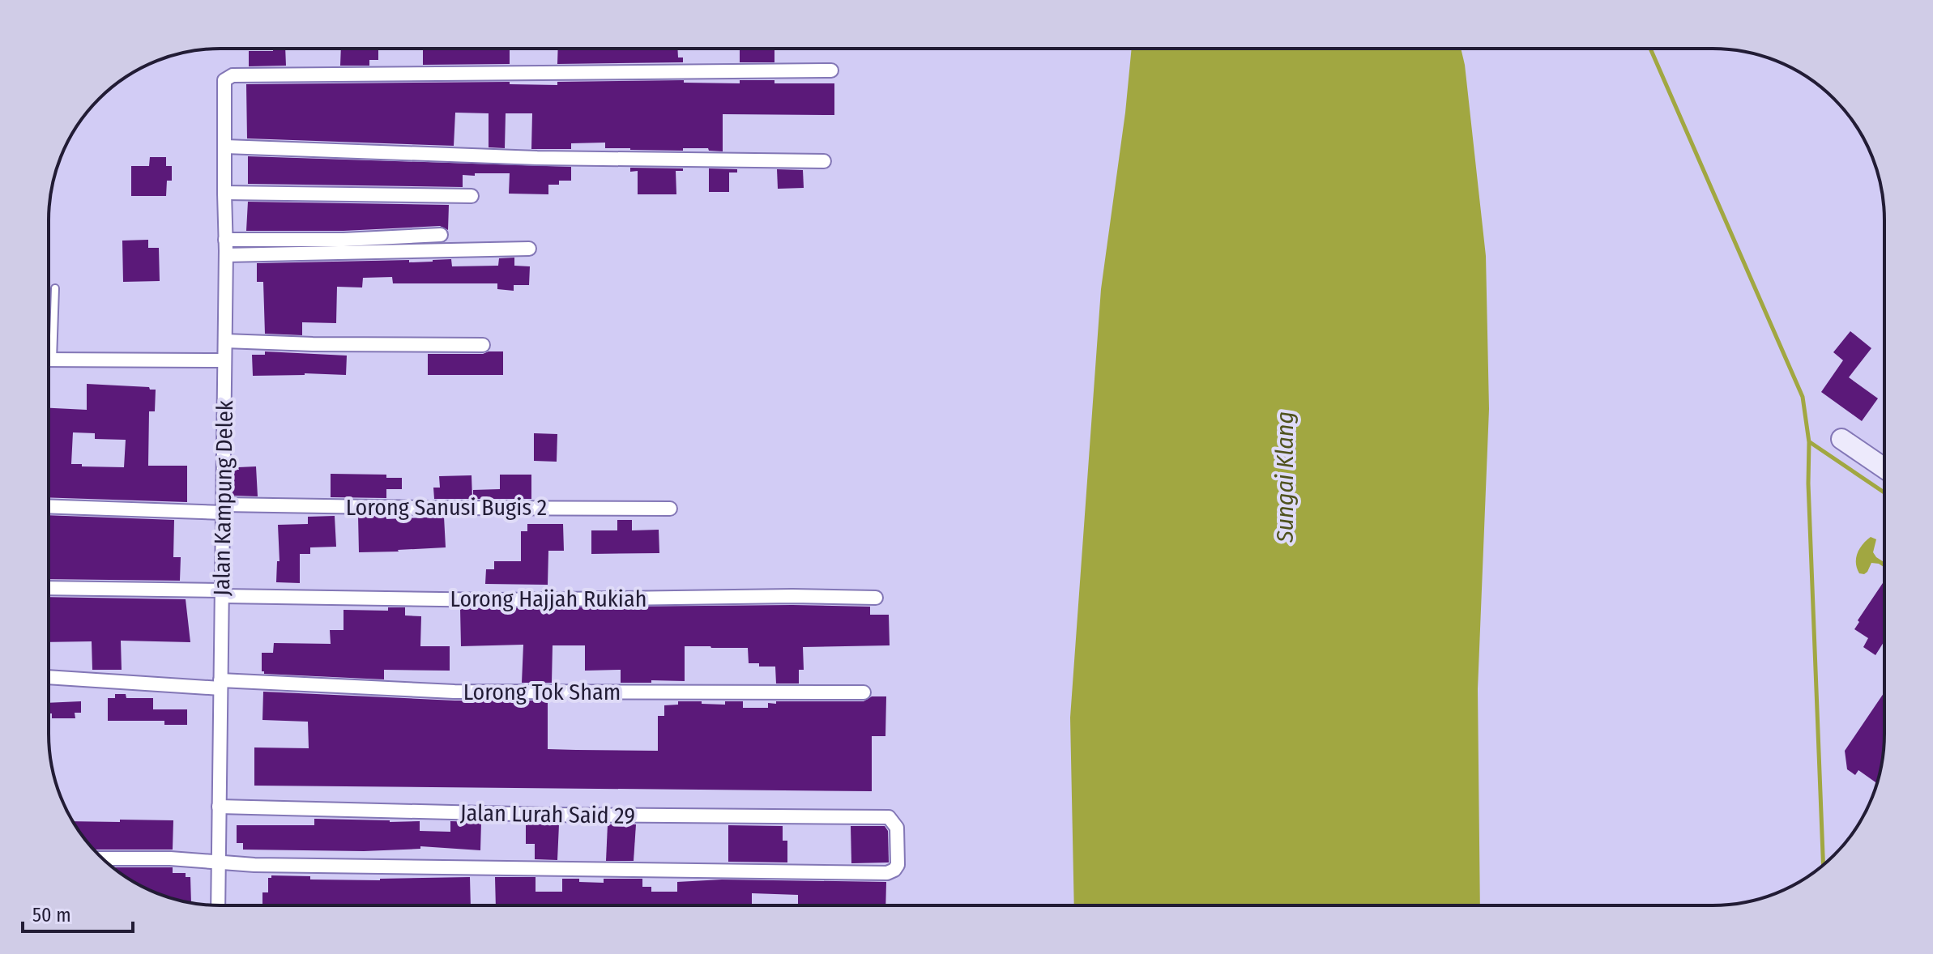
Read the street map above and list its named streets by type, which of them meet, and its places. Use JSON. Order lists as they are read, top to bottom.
{
  "streets": {
    "street": [
      "Jalan Kampung Delek",
      "Lorong Sanusi Bugis 2",
      "Lorong Hajjah Rukiah",
      "Lorong Tok Sham",
      "Jalan Lurah Said 29"
    ]
  },
  "crossings": [
    ["Jalan Kampung Delek", "Lorong Sanusi Bugis 2"],
    ["Jalan Kampung Delek", "Lorong Hajjah Rukiah"],
    ["Jalan Kampung Delek", "Lorong Tok Sham"],
    ["Jalan Kampung Delek", "Jalan Lurah Said 29"]
  ],
  "water": ["Sungai Klang"],
  "scale_bar": "50 m"
}
